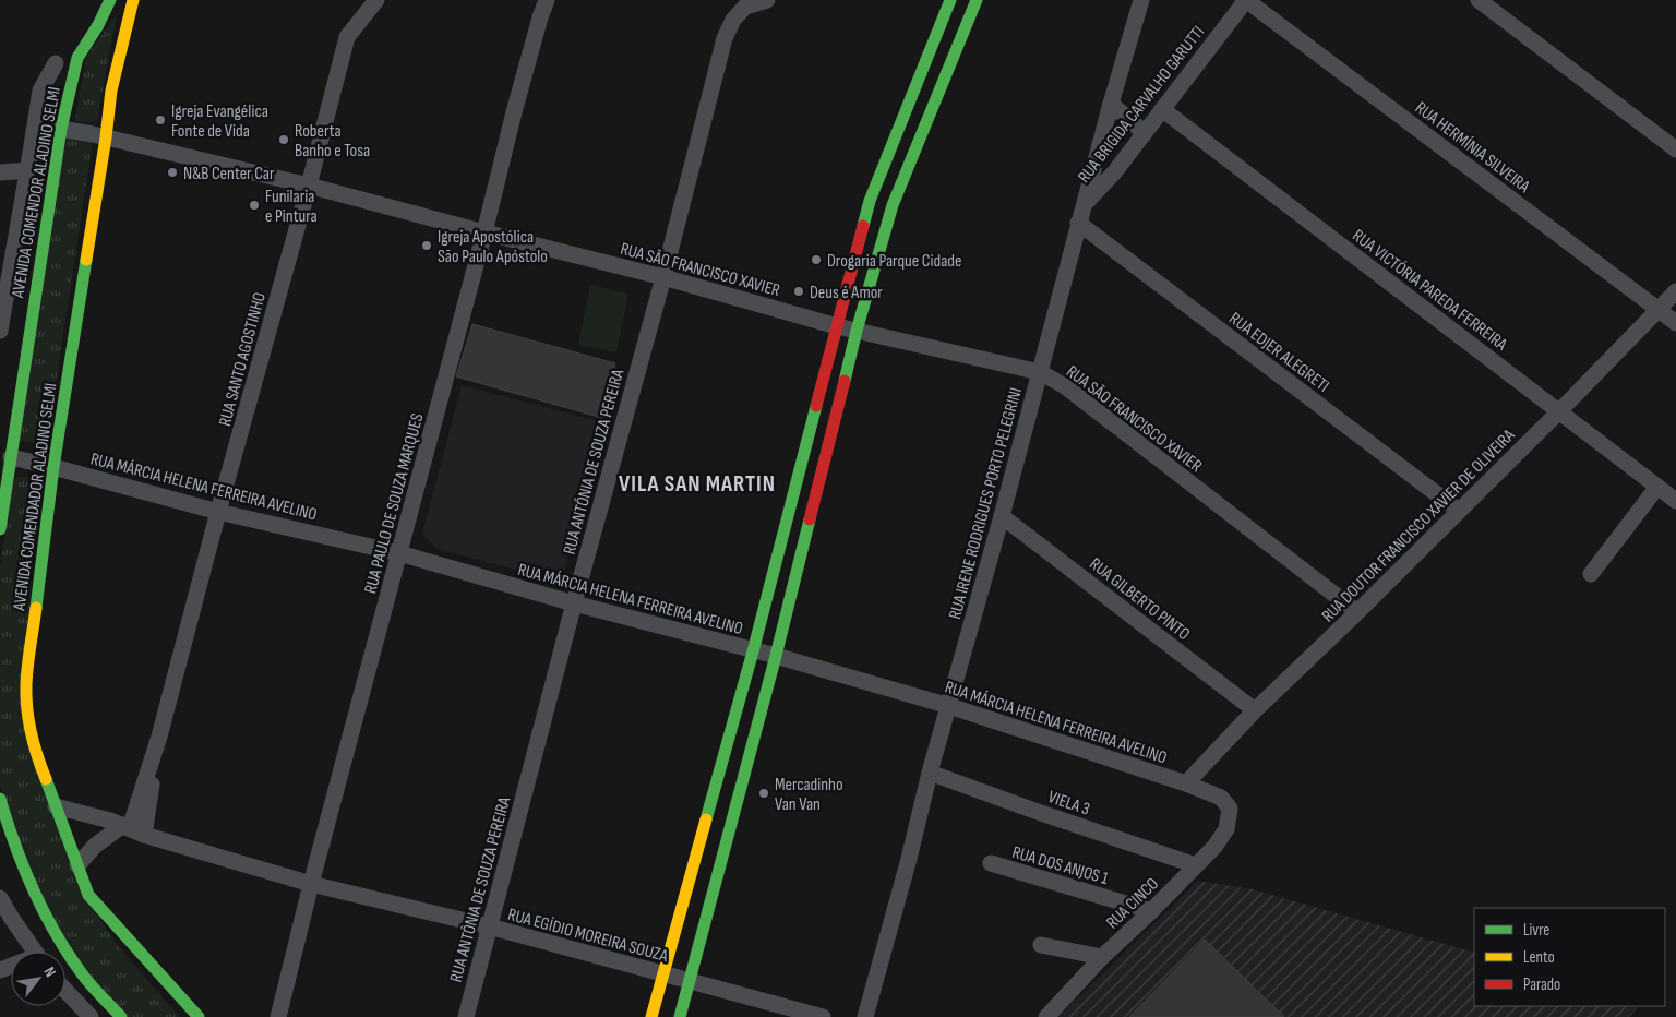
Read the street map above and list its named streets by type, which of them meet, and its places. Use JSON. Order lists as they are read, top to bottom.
{
  "streets": {
    "main road": ["AVENIDA COMENDOR ALADINO SELMI", "AVENIDA COMENDADOR ALADINO SELMI"],
    "street": [
      "RUA BRIGIDA CARVALHO GARUTTI",
      "RUA HERMÍNIA SILVEIRA",
      "RUA SÃO FRANCISCO XAVIER",
      "RUA VICTÓRIA PAREDA FERREIRA",
      "RUA EDJER ALEGRETI",
      "RUA SANTO AGOSTINHO",
      "RUA ANTÔNIA DE SOUZA PEREIRA",
      "RUA MÁRCIA HELENA FERREIRA AVELINO",
      "RUA PAULO DE SOUZA MARQUES",
      "RUA IRENE RODRIGUES PORTO PELEGRINI",
      "RUA DOUTOR FRANCISCO XAVIER DE OLIVEIRA",
      "RUA GILBERTO PINTO",
      "VIELA 3",
      "RUA DOS ANJOS 1",
      "RUA CINCO",
      "RUA EGÍDIO MOREIRA SOUZA"
    ]
  },
  "crossings": [
    ["RUA BRIGIDA CARVALHO GARUTTI", "RUA HERMÍNIA SILVEIRA"],
    ["RUA BRIGIDA CARVALHO GARUTTI", "RUA VICTÓRIA PAREDA FERREIRA"],
    ["RUA BRIGIDA CARVALHO GARUTTI", "RUA IRENE RODRIGUES PORTO PELEGRINI"],
    ["RUA HERMÍNIA SILVEIRA", "RUA DOUTOR FRANCISCO XAVIER DE OLIVEIRA"],
    ["AVENIDA COMENDOR ALADINO SELMI", "RUA SÃO FRANCISCO XAVIER"],
    ["AVENIDA COMENDOR ALADINO SELMI", "RUA MÁRCIA HELENA FERREIRA AVELINO"],
    ["RUA SÃO FRANCISCO XAVIER", "RUA SANTO AGOSTINHO"],
    ["RUA SÃO FRANCISCO XAVIER", "RUA ANTÔNIA DE SOUZA PEREIRA"],
    ["RUA SÃO FRANCISCO XAVIER", "AVENIDA COMENDADOR ALADINO SELMI"],
    ["RUA SÃO FRANCISCO XAVIER", "RUA PAULO DE SOUZA MARQUES"],
    ["RUA SÃO FRANCISCO XAVIER", "RUA IRENE RODRIGUES PORTO PELEGRINI"],
    ["RUA SÃO FRANCISCO XAVIER", "RUA DOUTOR FRANCISCO XAVIER DE OLIVEIRA"],
    ["RUA VICTÓRIA PAREDA FERREIRA", "RUA DOUTOR FRANCISCO XAVIER DE OLIVEIRA"],
    ["RUA EDJER ALEGRETI", "RUA IRENE RODRIGUES PORTO PELEGRINI"],
    ["RUA EDJER ALEGRETI", "RUA DOUTOR FRANCISCO XAVIER DE OLIVEIRA"],
    ["RUA SANTO AGOSTINHO", "RUA MÁRCIA HELENA FERREIRA AVELINO"],
    ["RUA SANTO AGOSTINHO", "RUA EGÍDIO MOREIRA SOUZA"],
    ["RUA ANTÔNIA DE SOUZA PEREIRA", "RUA MÁRCIA HELENA FERREIRA AVELINO"],
    ["RUA ANTÔNIA DE SOUZA PEREIRA", "RUA EGÍDIO MOREIRA SOUZA"],
    ["RUA MÁRCIA HELENA FERREIRA AVELINO", "AVENIDA COMENDADOR ALADINO SELMI"],
    ["RUA MÁRCIA HELENA FERREIRA AVELINO", "RUA PAULO DE SOUZA MARQUES"],
    ["RUA MÁRCIA HELENA FERREIRA AVELINO", "RUA IRENE RODRIGUES PORTO PELEGRINI"],
    ["RUA MÁRCIA HELENA FERREIRA AVELINO", "RUA DOUTOR FRANCISCO XAVIER DE OLIVEIRA"],
    ["RUA MÁRCIA HELENA FERREIRA AVELINO", "RUA CINCO"],
    ["AVENIDA COMENDADOR ALADINO SELMI", "RUA EGÍDIO MOREIRA SOUZA"],
    ["RUA PAULO DE SOUZA MARQUES", "RUA EGÍDIO MOREIRA SOUZA"],
    ["RUA IRENE RODRIGUES PORTO PELEGRINI", "RUA GILBERTO PINTO"],
    ["RUA IRENE RODRIGUES PORTO PELEGRINI", "VIELA 3"],
    ["RUA DOUTOR FRANCISCO XAVIER DE OLIVEIRA", "RUA GILBERTO PINTO"],
    ["VIELA 3", "RUA CINCO"],
    ["RUA DOS ANJOS 1", "RUA CINCO"]
  ],
  "districts": ["VILA SAN MARTIN"],
  "places": [
    "Igreja Evangélica Fonte de Vida",
    "Roberta Banho e Tosa",
    "N&B Center Car",
    "Funilaria e Pintura",
    "Igreja Apostólica São Paulo Apóstolo",
    "Drogaria Parque Cidade",
    "Deus é Amor",
    "Mercadinho Van Van"
  ],
  "legend": ["Livre", "Lento", "Parado"],
  "north": "top right"
}
